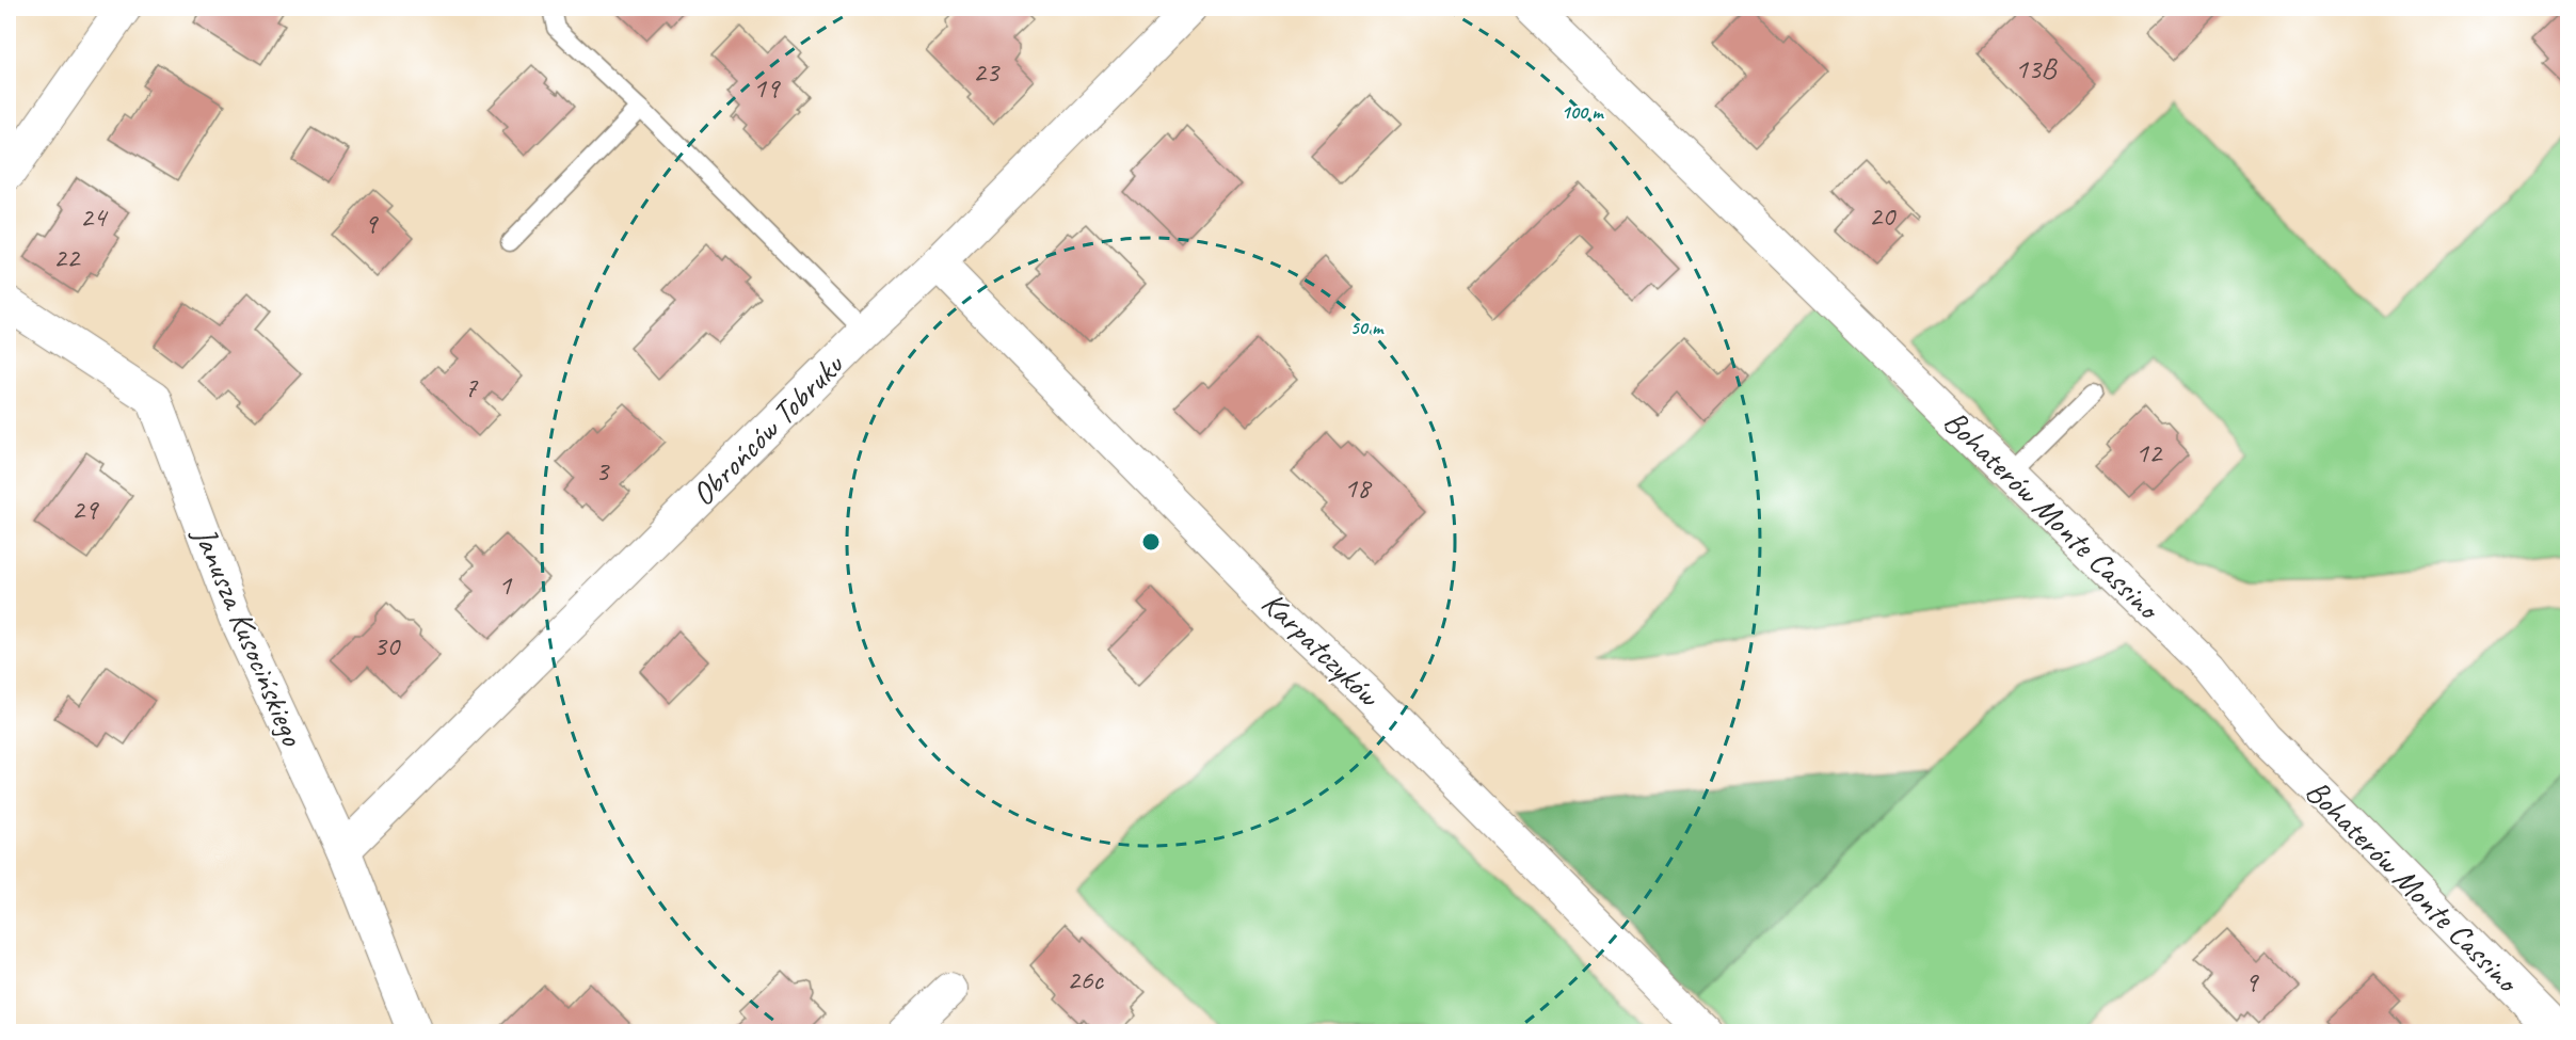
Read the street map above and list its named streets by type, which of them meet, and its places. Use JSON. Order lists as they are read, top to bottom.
{
  "streets": {
    "street": [
      "Obrońców Tobruku",
      "Bohaterów Monte Cassino",
      "Janusza Kusocińskiego",
      "Karpatczyków"
    ]
  },
  "crossings": [
    ["Obrońców Tobruku", "Janusza Kusocińskiego"],
    ["Obrońców Tobruku", "Karpatczyków"]
  ],
  "house_numbers": [
    "13B",
    "23",
    "19",
    "20",
    "24",
    "9",
    "22",
    "7",
    "12",
    "3",
    "18",
    "29",
    "1",
    "30",
    "26c",
    "9"
  ],
  "rings": ["100 m", "50 m"]
}
